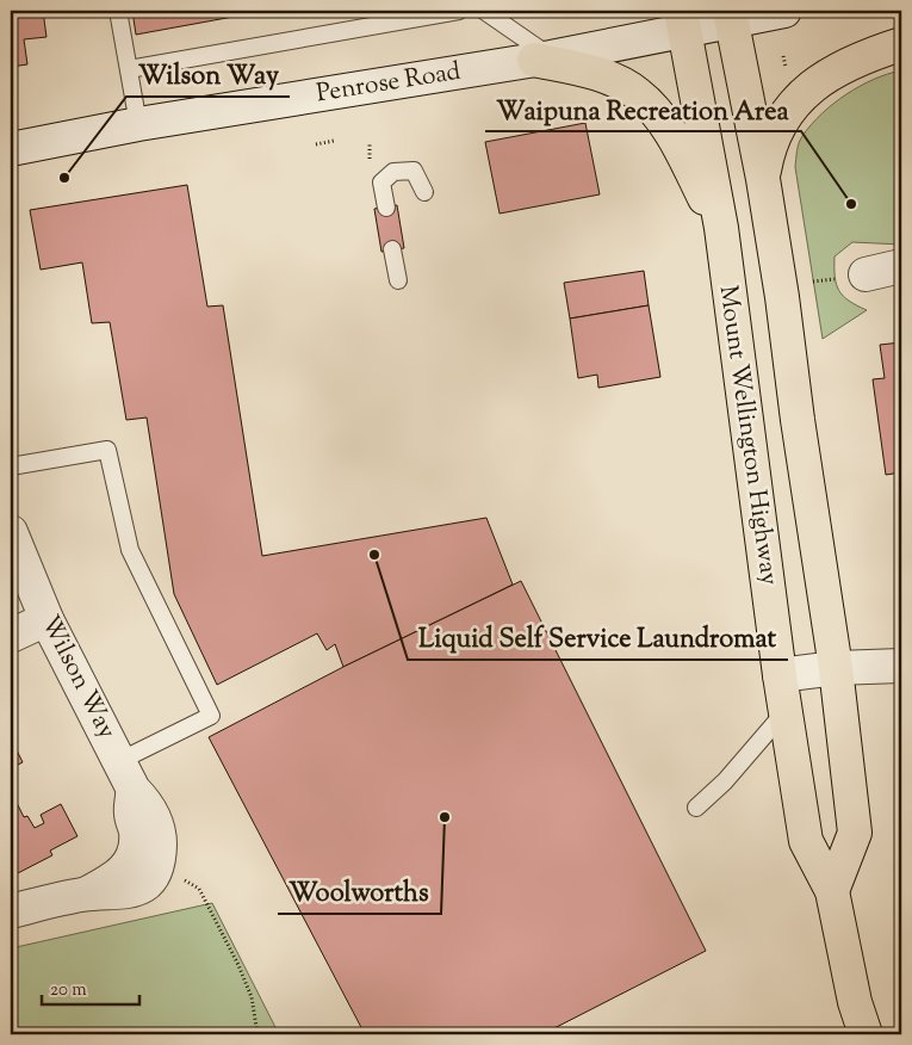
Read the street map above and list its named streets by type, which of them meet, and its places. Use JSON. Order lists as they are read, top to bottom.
{
  "streets": {
    "main road": ["Penrose Road", "Mount Wellington Highway", "Wilson Way"]
  },
  "crossings": [
    ["Penrose Road", "Mount Wellington Highway"]
  ],
  "places": [
    "Wilson Way",
    "Waipuna Recreation Area",
    "Liquid Self Service Laundromat",
    "Woolworths"
  ],
  "scale_bar": "20 m"
}
